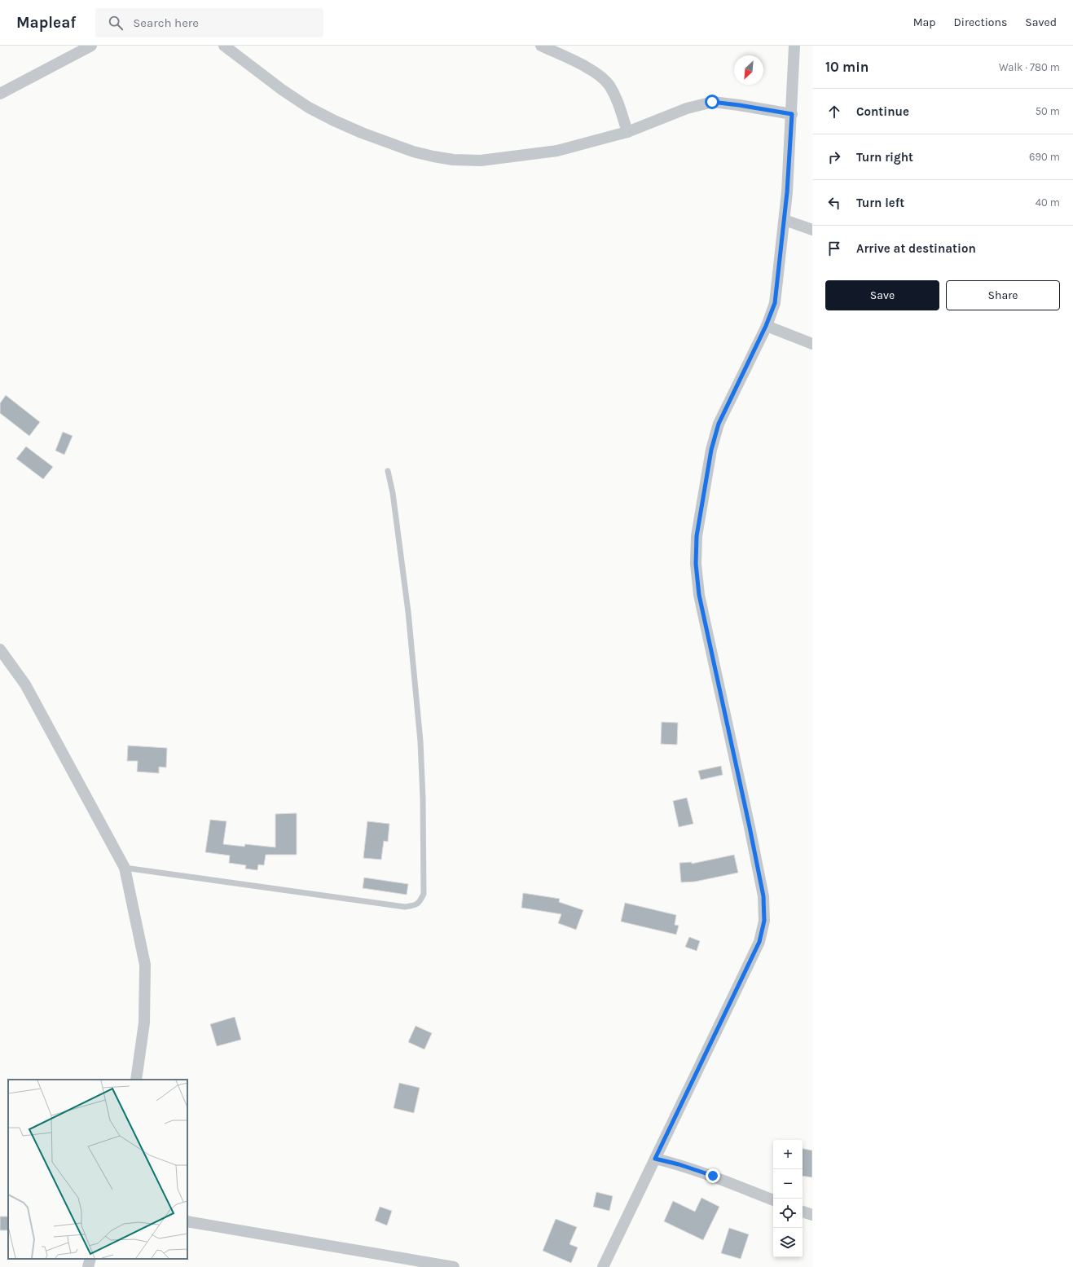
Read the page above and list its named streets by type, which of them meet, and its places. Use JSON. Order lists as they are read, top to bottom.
{
  "north": "bottom left",
  "page": {
    "header": "Mapleaf",
    "search": "Search here",
    "nav": ["Map", "Directions", "Saved"],
    "heading": ["10 min", "Walk · 780 m"],
    "list": [
      ["Continue", "50 m"],
      ["Turn right", "690 m"],
      ["Turn left", "40 m"],
      "Arrive at destination"
    ],
    "buttons": ["Save", "Share"],
    "map_buttons": ["+", "−"]
  }
}
